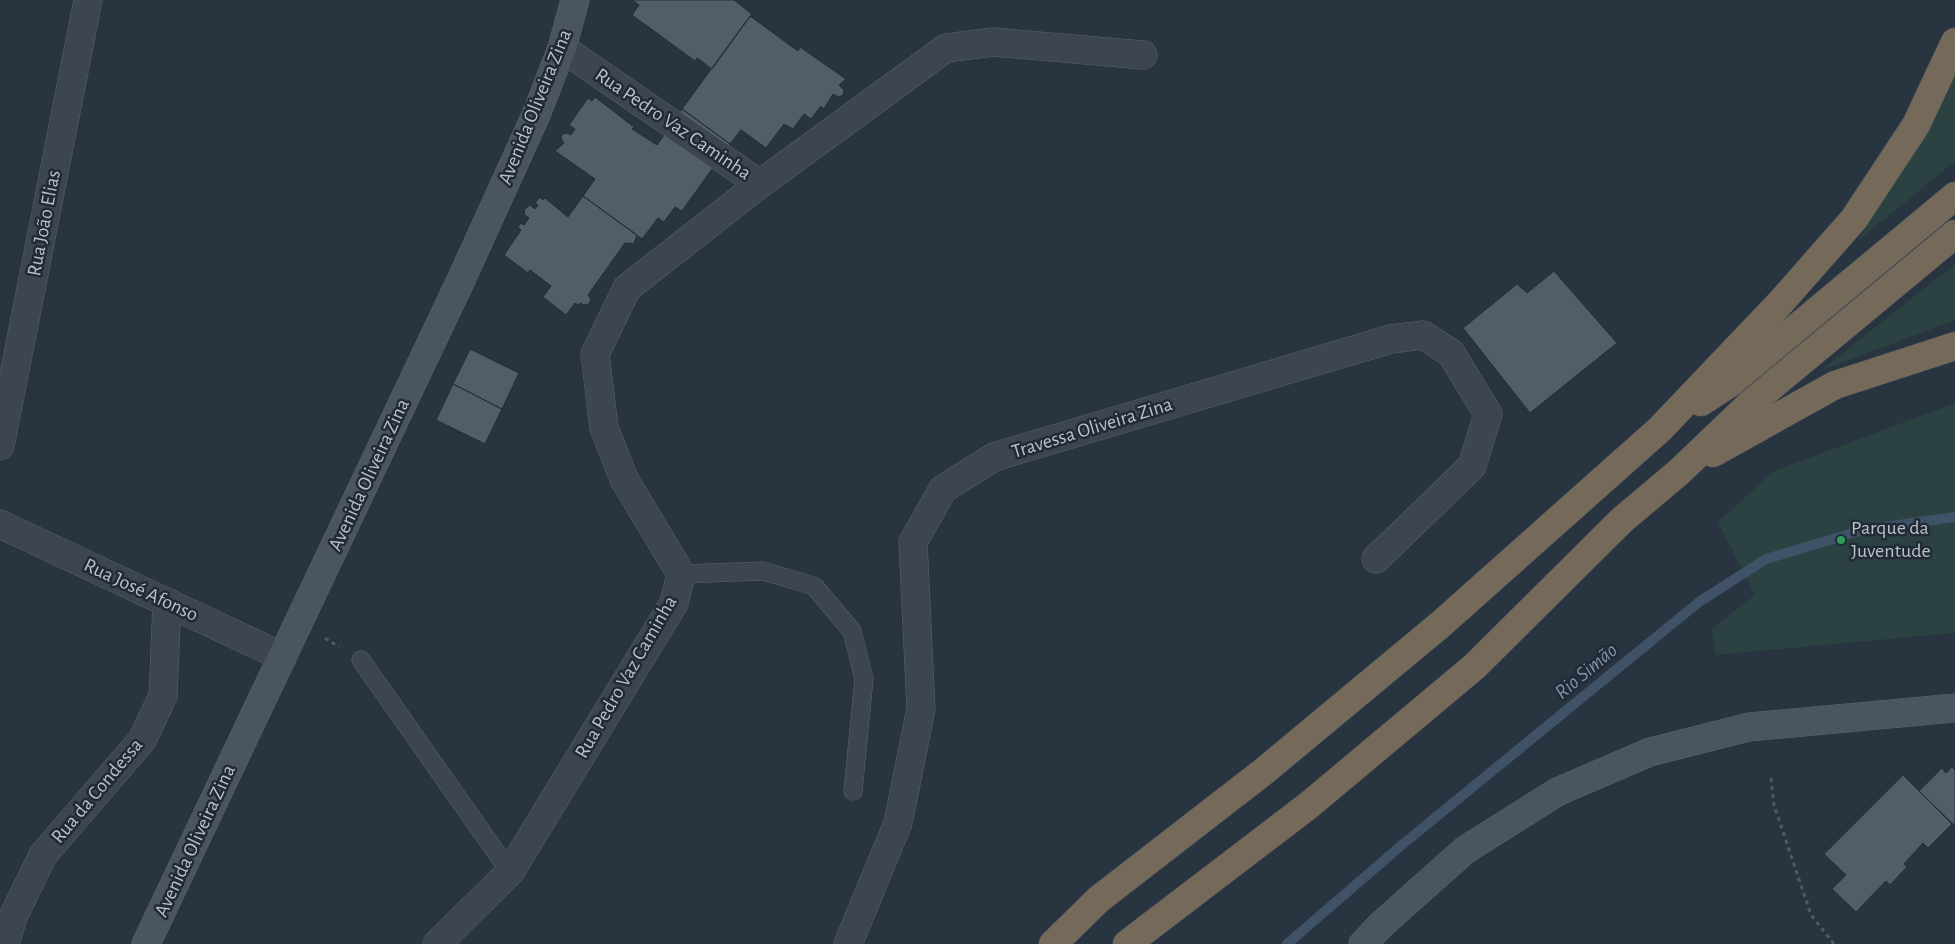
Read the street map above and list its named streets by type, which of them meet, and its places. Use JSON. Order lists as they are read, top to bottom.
{
  "streets": {
    "street": [
      "Avenida Oliveira Zina",
      "Rua Pedro Vaz Caminha",
      "Rua João Elias",
      "Travessa Oliveira Zina",
      "Rua José Afonso",
      "Rua da Condessa"
    ]
  },
  "crossings": [
    ["Avenida Oliveira Zina", "Rua Pedro Vaz Caminha"],
    ["Avenida Oliveira Zina", "Rua José Afonso"],
    ["Rua José Afonso", "Rua da Condessa"]
  ],
  "water": ["Rio Simão"],
  "places": ["Parque da Juventude"]
}
